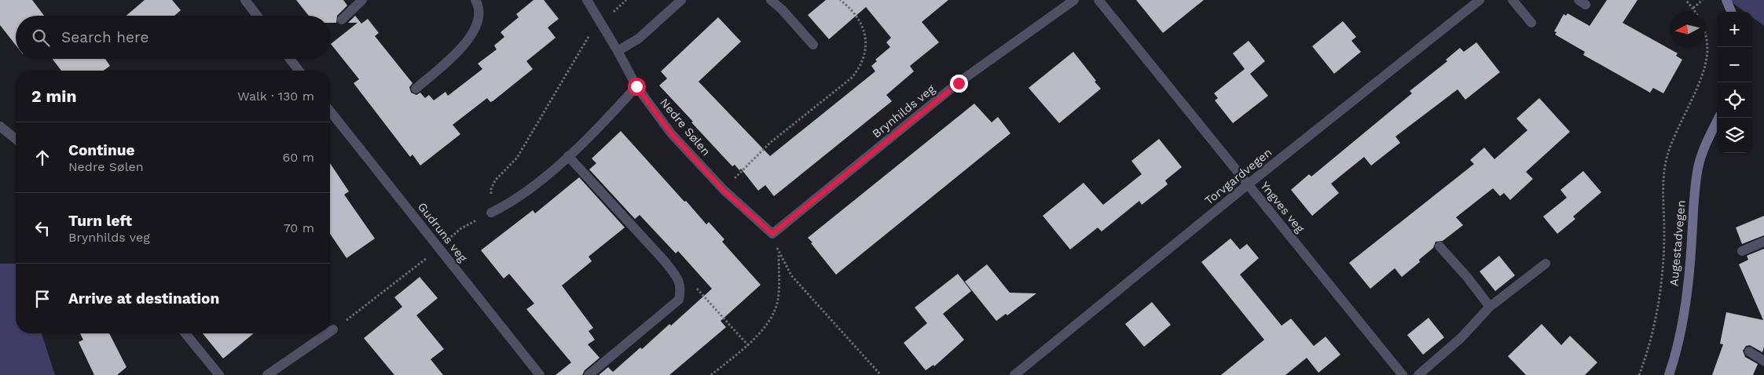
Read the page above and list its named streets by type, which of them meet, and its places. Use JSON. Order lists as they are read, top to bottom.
{
  "streets": {
    "main road": ["Augestadvegen"],
    "street": [
      "Brynhilds veg",
      "Nedre Sølen",
      "Torvgardvegen",
      "Yngves veg",
      "Gudruns veg"
    ]
  },
  "crossings": [
    ["Brynhilds veg", "Nedre Sølen"],
    ["Torvgardvegen", "Yngves veg"]
  ],
  "north": "left",
  "page": {
    "map_buttons": ["+", "−"],
    "search": "Search here",
    "heading": ["2 min", "Walk · 130 m"],
    "list": [
      ["Continue", "Nedre Sølen", "60 m"],
      ["Turn left", "Brynhilds veg", "70 m"],
      "Arrive at destination"
    ]
  }
}
